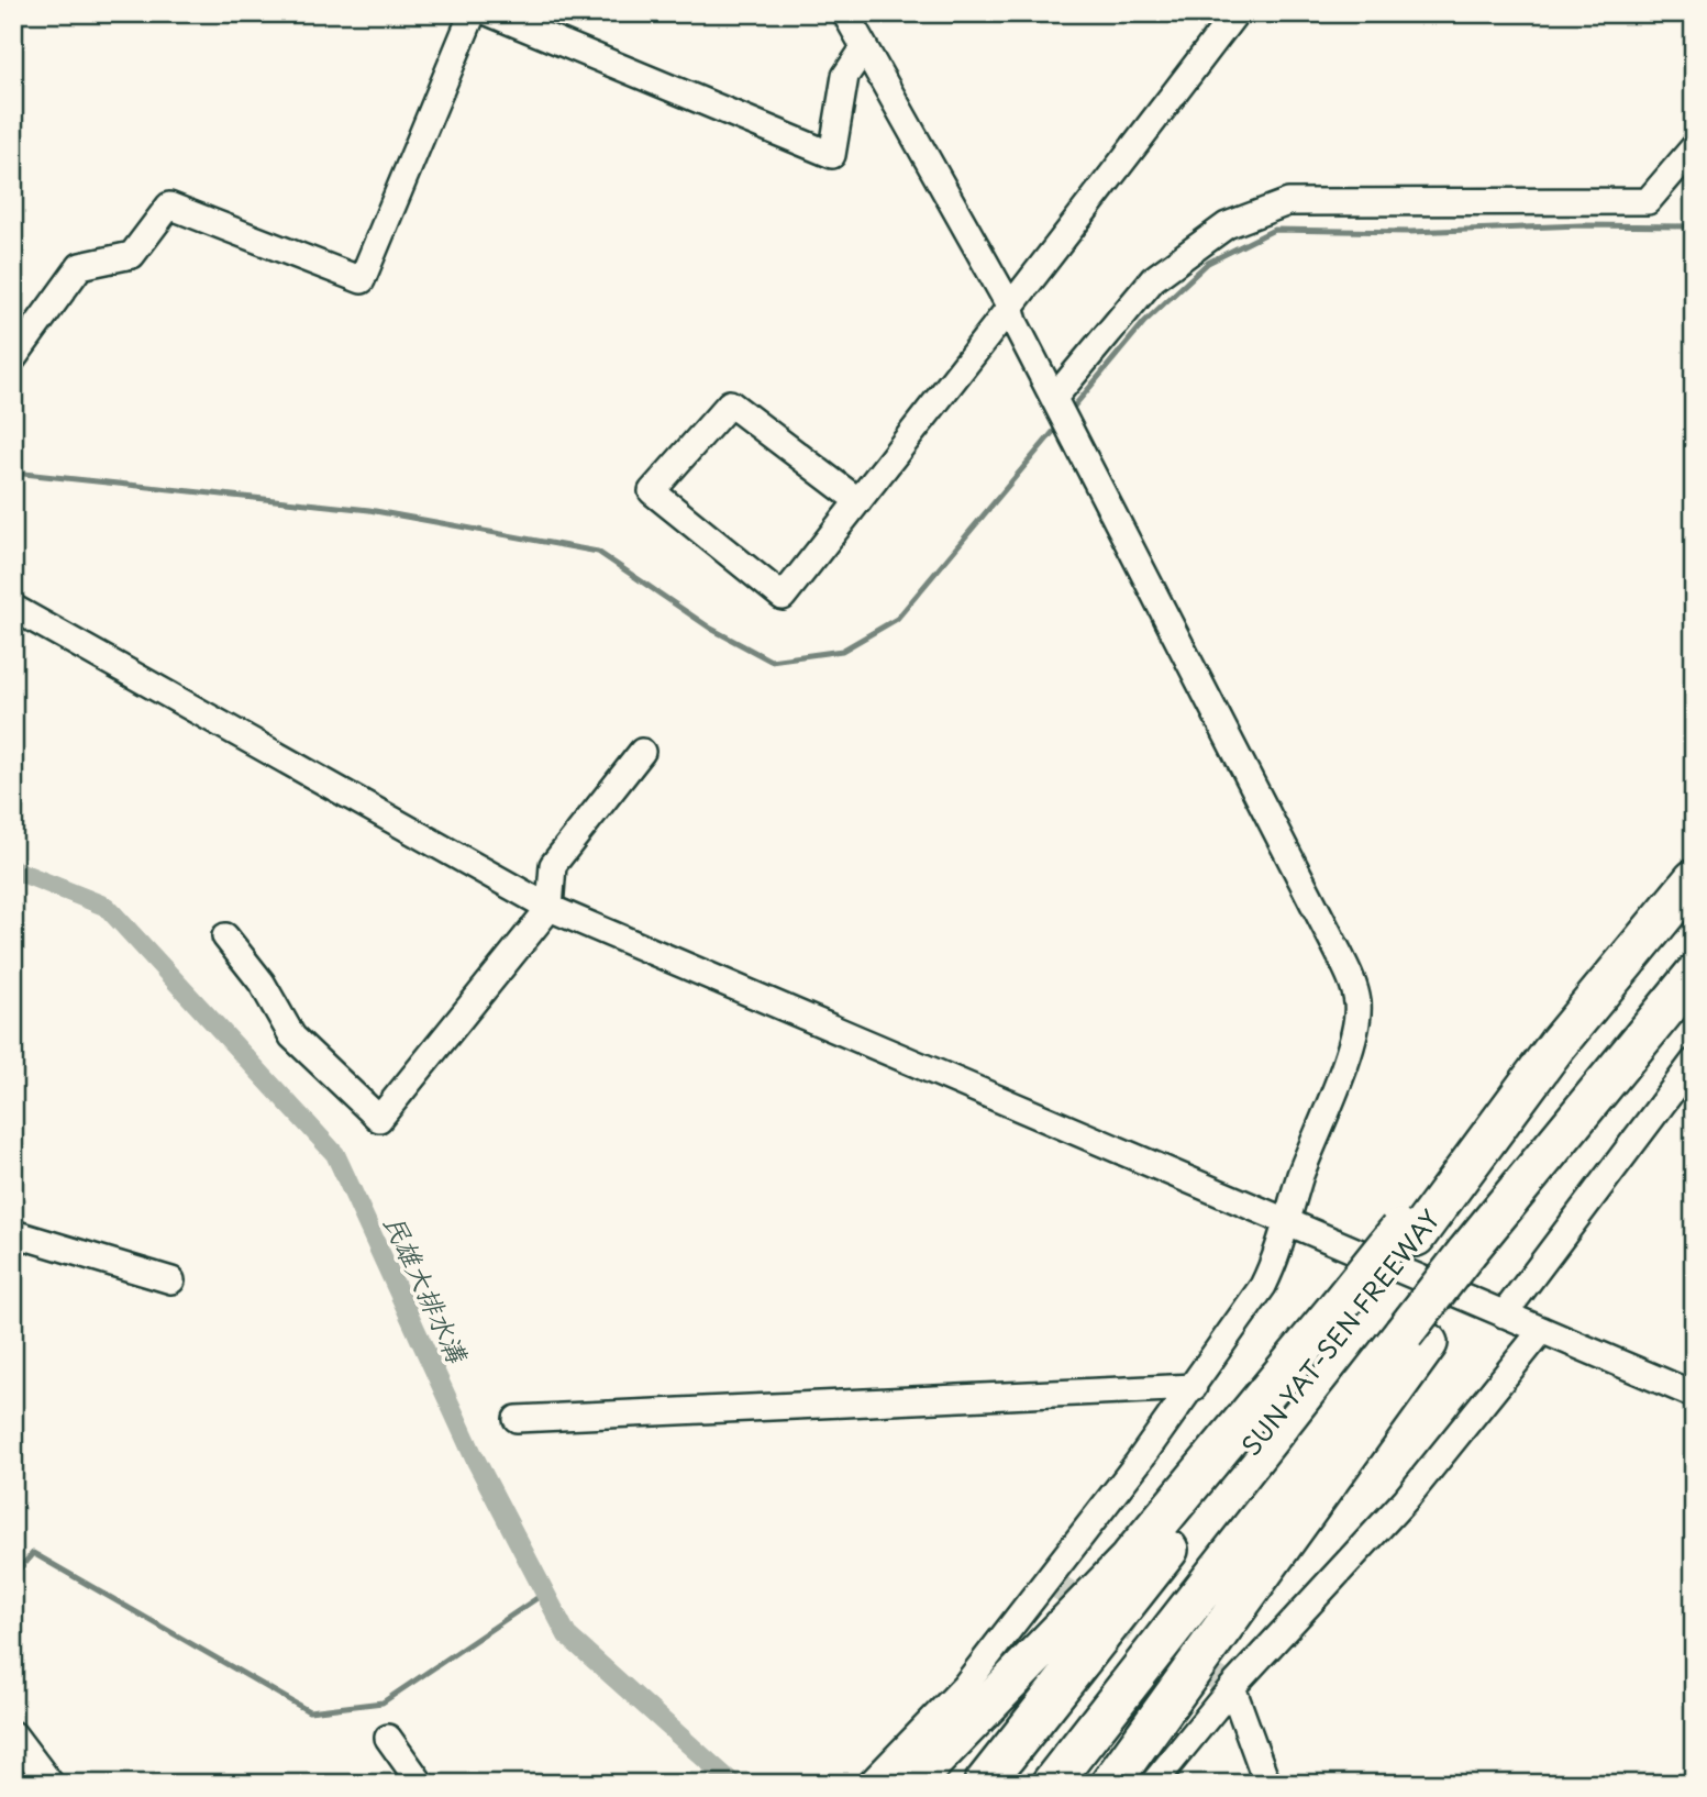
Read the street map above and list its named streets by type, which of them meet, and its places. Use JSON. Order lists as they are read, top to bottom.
{
  "streets": {
    "highway": ["SUN YAT-SEN FREEWAY"]
  },
  "water": ["民雄大排水溝"]
}
